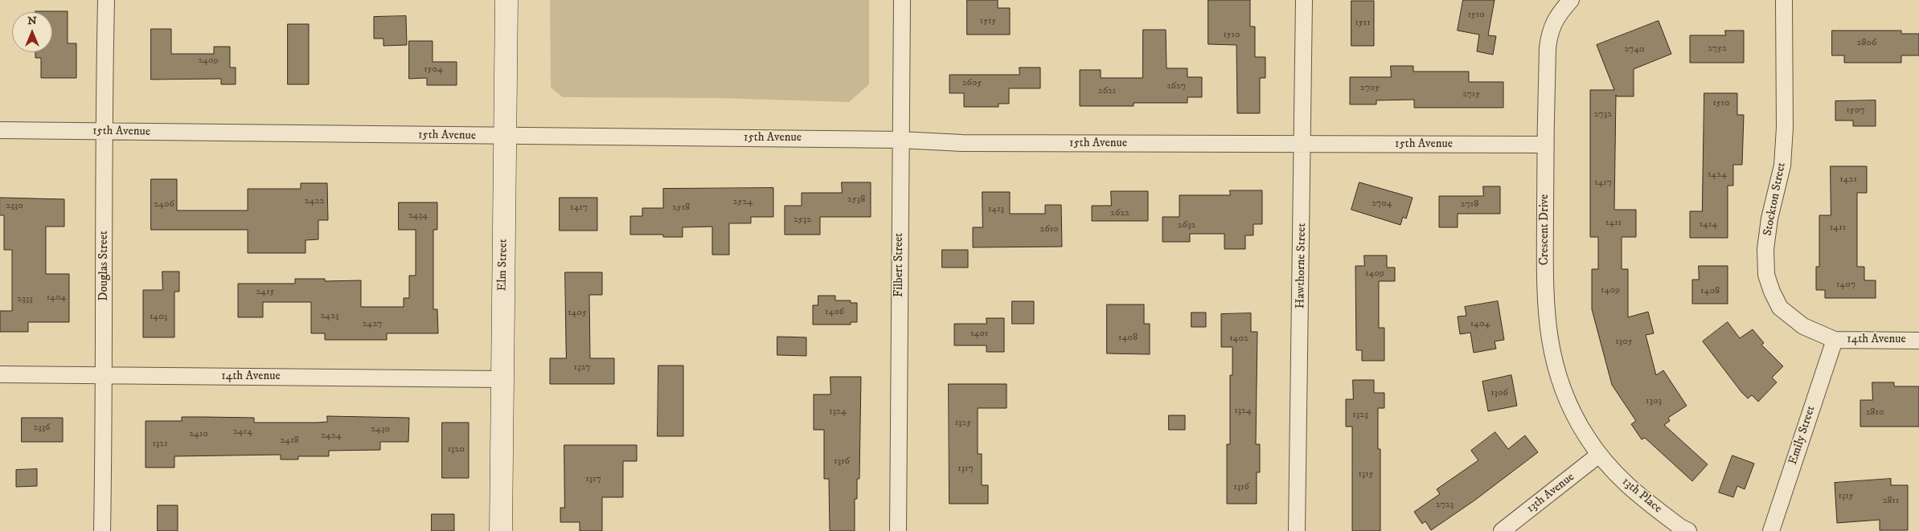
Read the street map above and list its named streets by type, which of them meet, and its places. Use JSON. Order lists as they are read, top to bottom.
{
  "streets": {
    "street": [
      "15th Avenue",
      "Stockton Street",
      "Crescent Drive",
      "Elm Street",
      "Filbert Street",
      "Douglas Street",
      "Hawthorne Street",
      "14th Avenue",
      "Emily Street",
      "13th Avenue",
      "13th Place"
    ]
  },
  "crossings": [
    ["15th Avenue", "Crescent Drive"],
    ["15th Avenue", "Elm Street"],
    ["15th Avenue", "Filbert Street"],
    ["15th Avenue", "Douglas Street"],
    ["15th Avenue", "Hawthorne Street"],
    ["Stockton Street", "14th Avenue"],
    ["Stockton Street", "Emily Street"],
    ["Crescent Drive", "13th Avenue"],
    ["Crescent Drive", "13th Place"],
    ["Elm Street", "14th Avenue"],
    ["Douglas Street", "14th Avenue"],
    ["14th Avenue", "Emily Street"],
    ["13th Avenue", "13th Place"]
  ],
  "house_numbers": [
    "1510",
    "1515",
    "1511",
    "1510",
    "2806",
    "2752",
    "2740",
    "2409",
    "1504",
    "2605",
    "2627",
    "2705",
    "2621",
    "2715",
    "1510",
    "1507",
    "2732",
    "1424",
    "1421",
    "1417",
    "2538",
    "2422",
    "2524",
    "2704",
    "2406",
    "2718",
    "2330",
    "1417",
    "2518",
    "1413",
    "2622",
    "2434",
    "2532",
    "1411",
    "1414",
    "2632",
    "1411",
    "2610",
    "1409",
    "1407",
    "1409",
    "1408",
    "2415",
    "1404",
    "2333",
    "1406",
    "1405",
    "2423",
    "1403",
    "2427",
    "1404",
    "1401",
    "1408",
    "1402",
    "1305",
    "1327",
    "1306",
    "1303",
    "1324",
    "1324",
    "2810",
    "1323",
    "1325",
    "2336",
    "2430",
    "2414",
    "2410",
    "2424",
    "2418",
    "1321",
    "1320",
    "1316",
    "1317",
    "1315",
    "1317",
    "1316",
    "1315",
    "2811",
    "2723"
  ],
  "north": "top"
}
